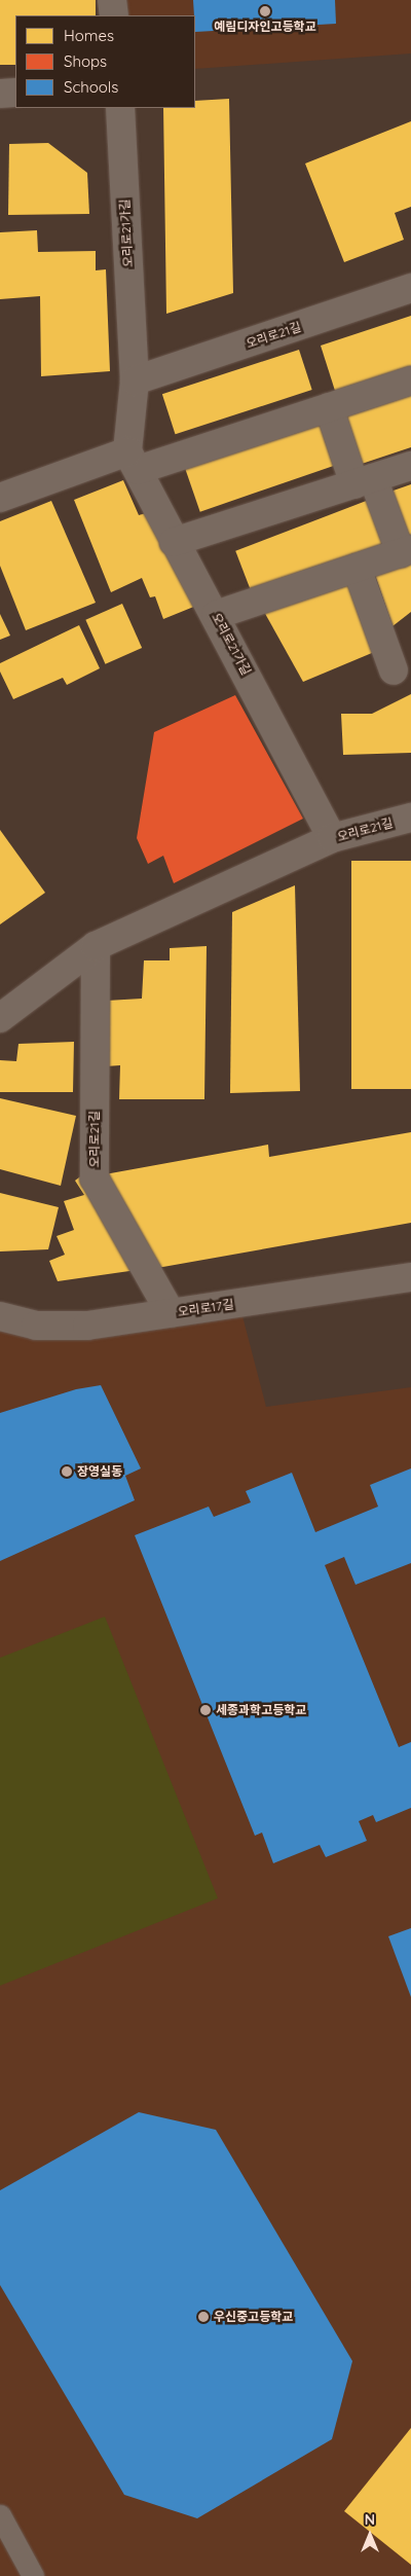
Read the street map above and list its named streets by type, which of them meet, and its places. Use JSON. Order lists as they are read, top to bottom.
{
  "streets": {
    "street": ["오리로21가길", "오리로21길", "오리로17길"]
  },
  "crossings": [
    ["오리로21가길", "오리로21길"],
    ["오리로21길", "오리로17길"]
  ],
  "places": [
    "예림디자인고등학교",
    "장영실동",
    "세종과학고등학교",
    "우신중고등학교"
  ],
  "legend": ["Homes", "Shops", "Schools"],
  "north": "top"
}
